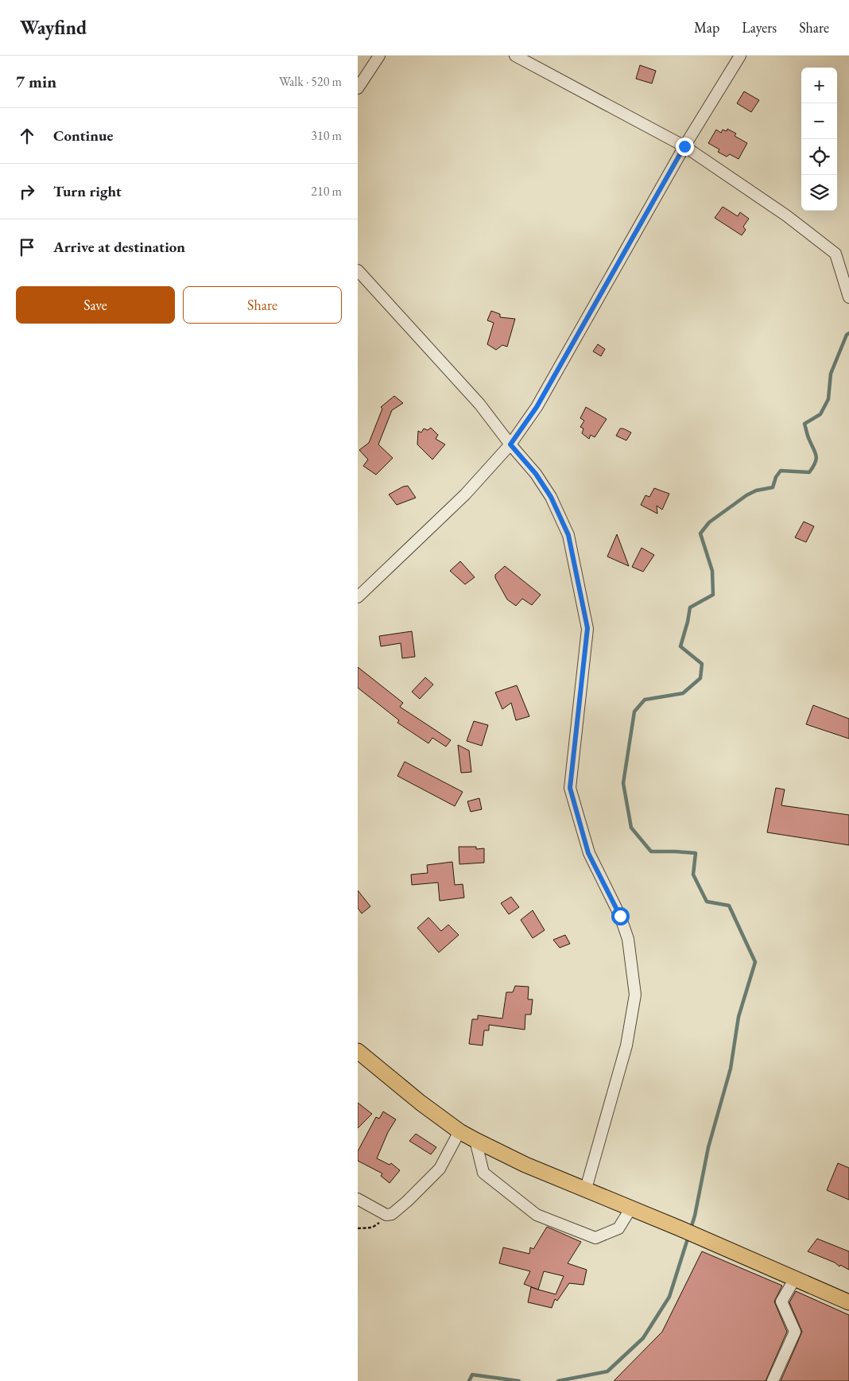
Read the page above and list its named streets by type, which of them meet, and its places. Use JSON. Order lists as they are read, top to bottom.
{
  "page": {
    "header": "Wayfind",
    "nav": ["Map", "Layers", "Share"],
    "heading": ["7 min", "Walk · 520 m"],
    "map_buttons": ["+", "−"],
    "list": [
      ["Continue", "310 m"],
      ["Turn right", "210 m"],
      "Arrive at destination"
    ],
    "buttons": ["Save", "Share"]
  }
}
